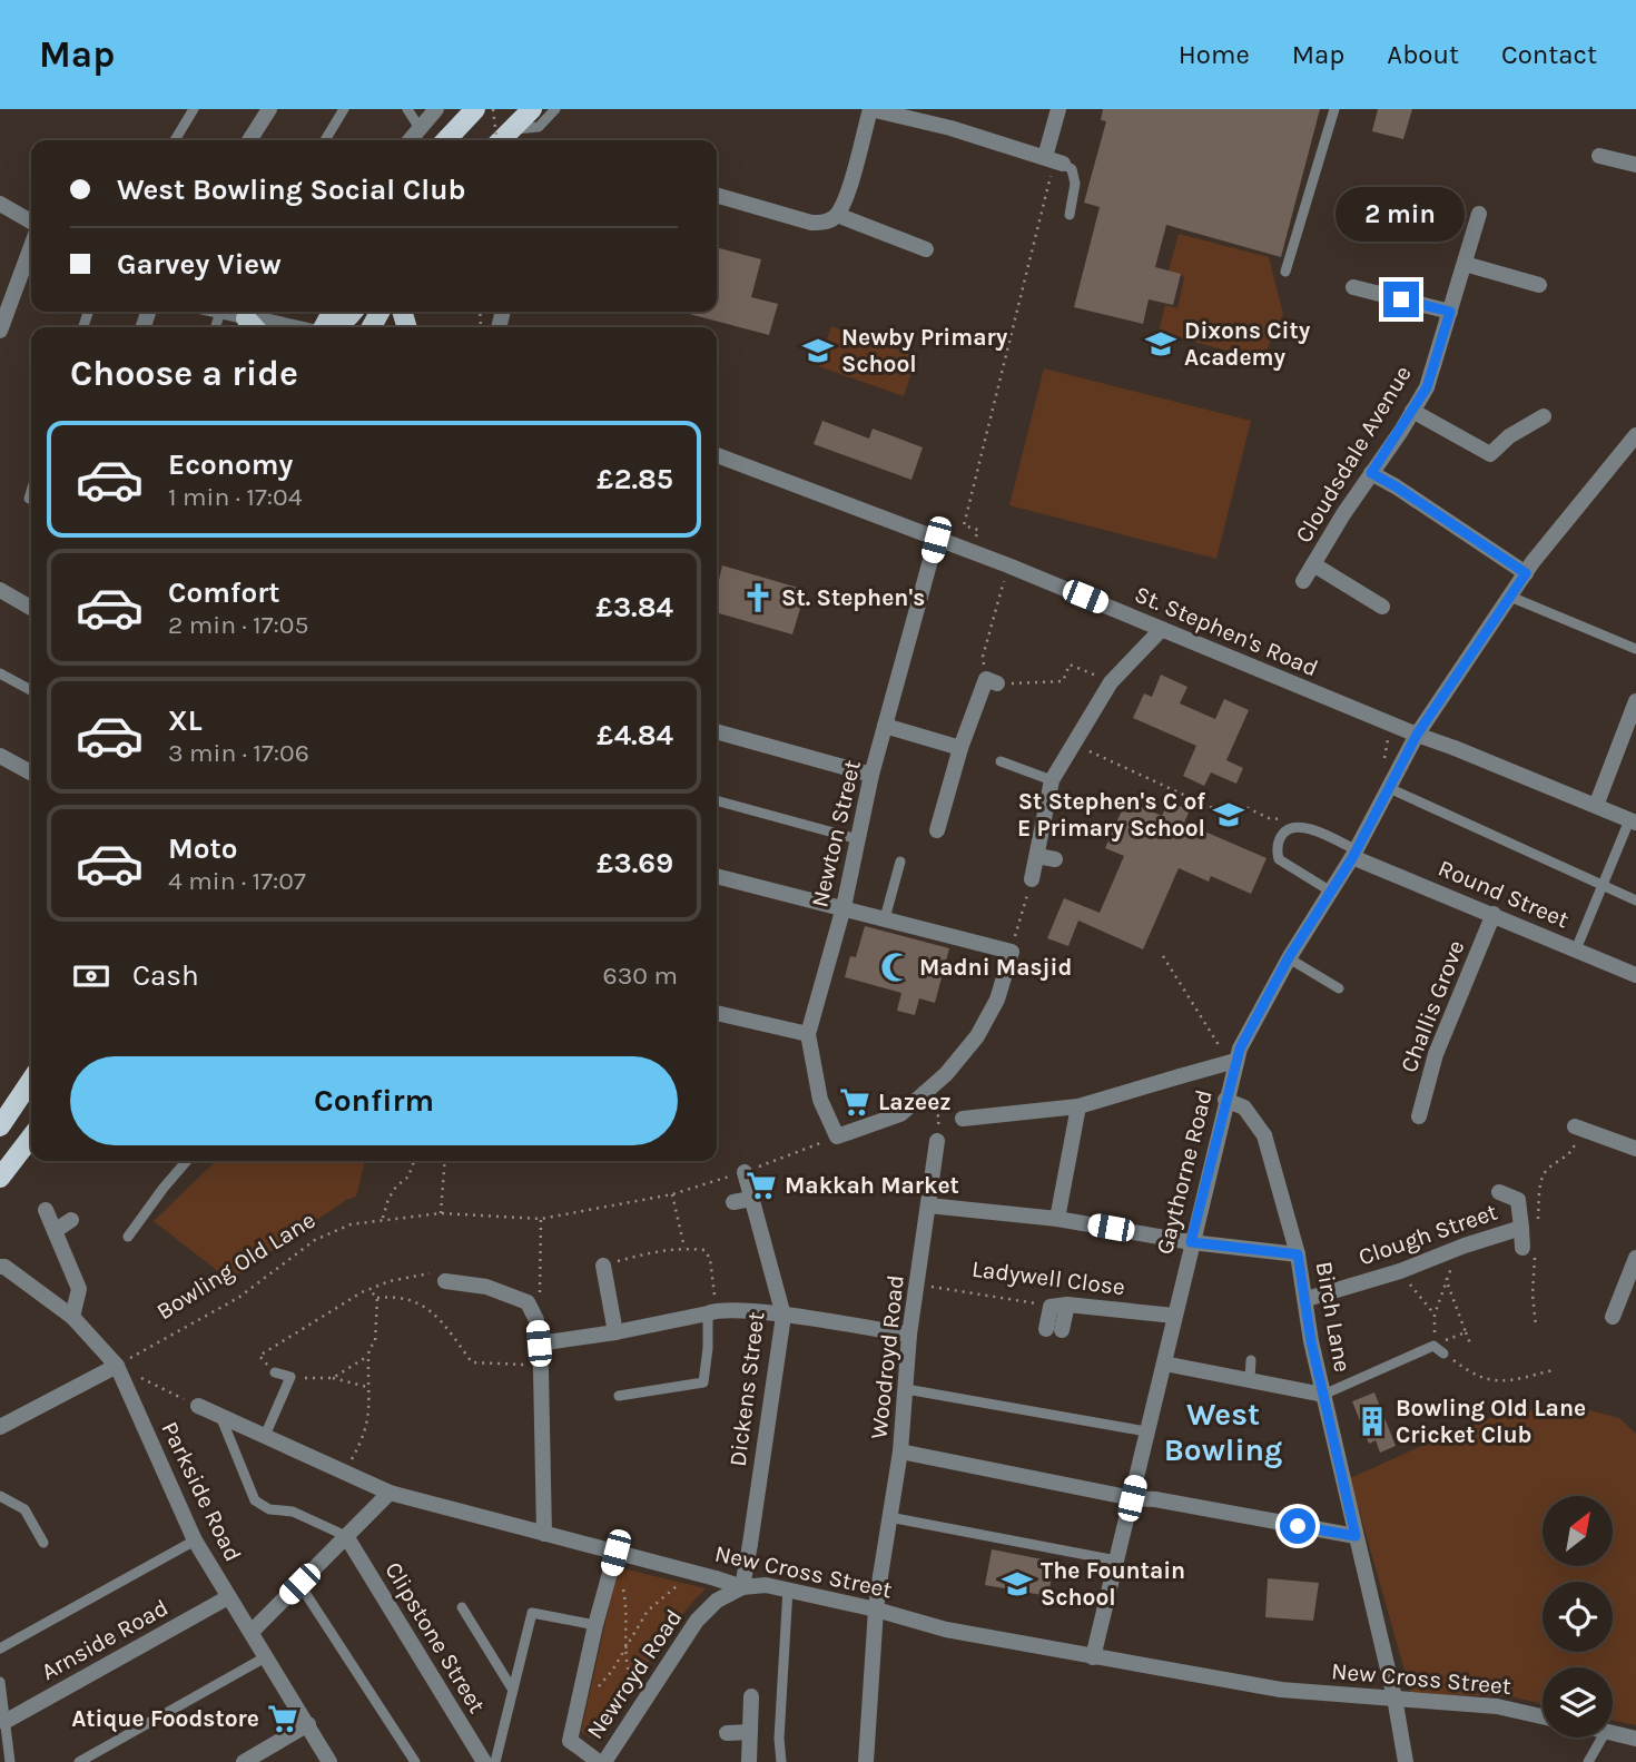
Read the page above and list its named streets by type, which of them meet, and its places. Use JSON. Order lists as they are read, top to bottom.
{
  "streets": {
    "street": [
      "Cloudsdale Avenue",
      "St. Stephen's Road",
      "Newton Street",
      "Round Street",
      "Challis Grove",
      "Gaythorne Road",
      "Clough Street",
      "Ladywell Close",
      "Birch Lane",
      "Woodroyd Road",
      "Dickens Street",
      "Parkside Road",
      "New Cross Street",
      "Clipstone Street",
      "Arnside Road",
      "Newroyd Road"
    ],
    "path": ["Bowling Old Lane"]
  },
  "crossings": [
    ["St. Stephen's Road", "Newton Street"],
    ["St. Stephen's Road", "Gaythorne Road"],
    ["Newton Street", "Bowling Old Lane"],
    ["Round Street", "Challis Grove"],
    ["Round Street", "Gaythorne Road"],
    ["Gaythorne Road", "Ladywell Close"],
    ["Gaythorne Road", "Birch Lane"],
    ["Gaythorne Road", "New Cross Street"],
    ["Clough Street", "Birch Lane"],
    ["Bowling Old Lane", "Dickens Street"],
    ["Bowling Old Lane", "Parkside Road"],
    ["Ladywell Close", "Woodroyd Road"],
    ["Birch Lane", "New Cross Street"],
    ["Woodroyd Road", "New Cross Street"],
    ["Dickens Street", "New Cross Street"],
    ["Dickens Street", "Newroyd Road"],
    ["Parkside Road", "Arnside Road"],
    ["New Cross Street", "Newroyd Road"]
  ],
  "districts": ["West Bowling"],
  "places": {
    "school or university": [
      "Dixons City Academy",
      "Newby Primary School",
      "St Stephen's C of E Primary School",
      "The Fountain School"
    ],
    "church": ["St. Stephen's"],
    "mosque": ["Madni Masjid"],
    "supermarket": ["Lazeez", "Makkah Market", "Atique Foodstore"],
    "building": ["Bowling Old Lane Cricket Club"]
  },
  "north": "top right",
  "page": {
    "header": "Map",
    "nav": [
      "Home",
      "Map",
      "About",
      "Contact"
    ],
    "banner": ["West Bowling Social Club", "Garvey View"],
    "bubble": "2 min",
    "heading": "Choose a ride",
    "list": [
      {
        "name": "Economy",
        "note": "1 min · 17:04",
        "value": "£2.85"
      },
      {
        "name": "Comfort",
        "note": "2 min · 17:05",
        "value": "£3.84"
      },
      {
        "name": "XL",
        "note": "3 min · 17:06",
        "value": "£4.84"
      },
      {
        "name": "Moto",
        "note": "4 min · 17:07",
        "value": "£3.69"
      }
    ],
    "pay": ["Cash", "630 m"],
    "buttons": "Confirm"
  }
}
